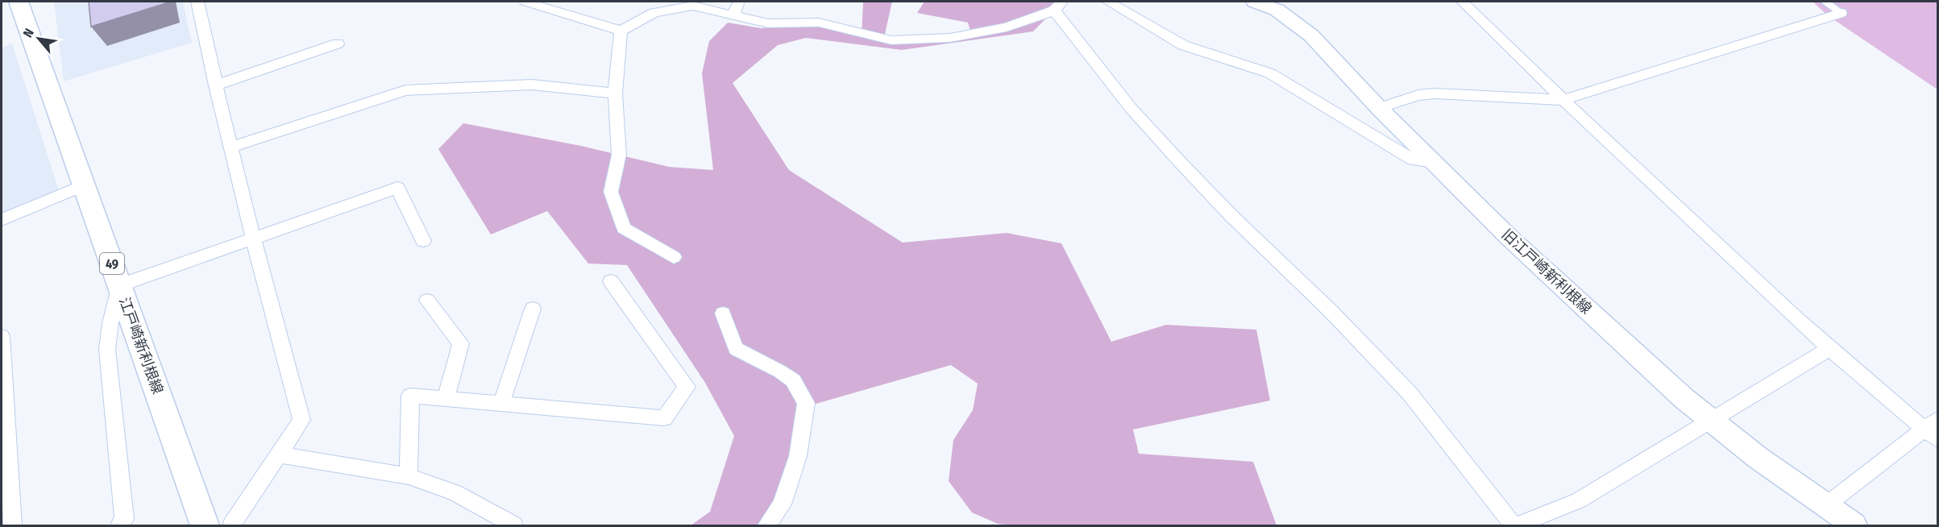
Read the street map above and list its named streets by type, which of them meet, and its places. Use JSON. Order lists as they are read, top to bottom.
{
  "streets": {
    "main road": ["49", "江戸崎新利根線"],
    "street": ["旧江戸崎新利根線"]
  },
  "north": "top left"
}
